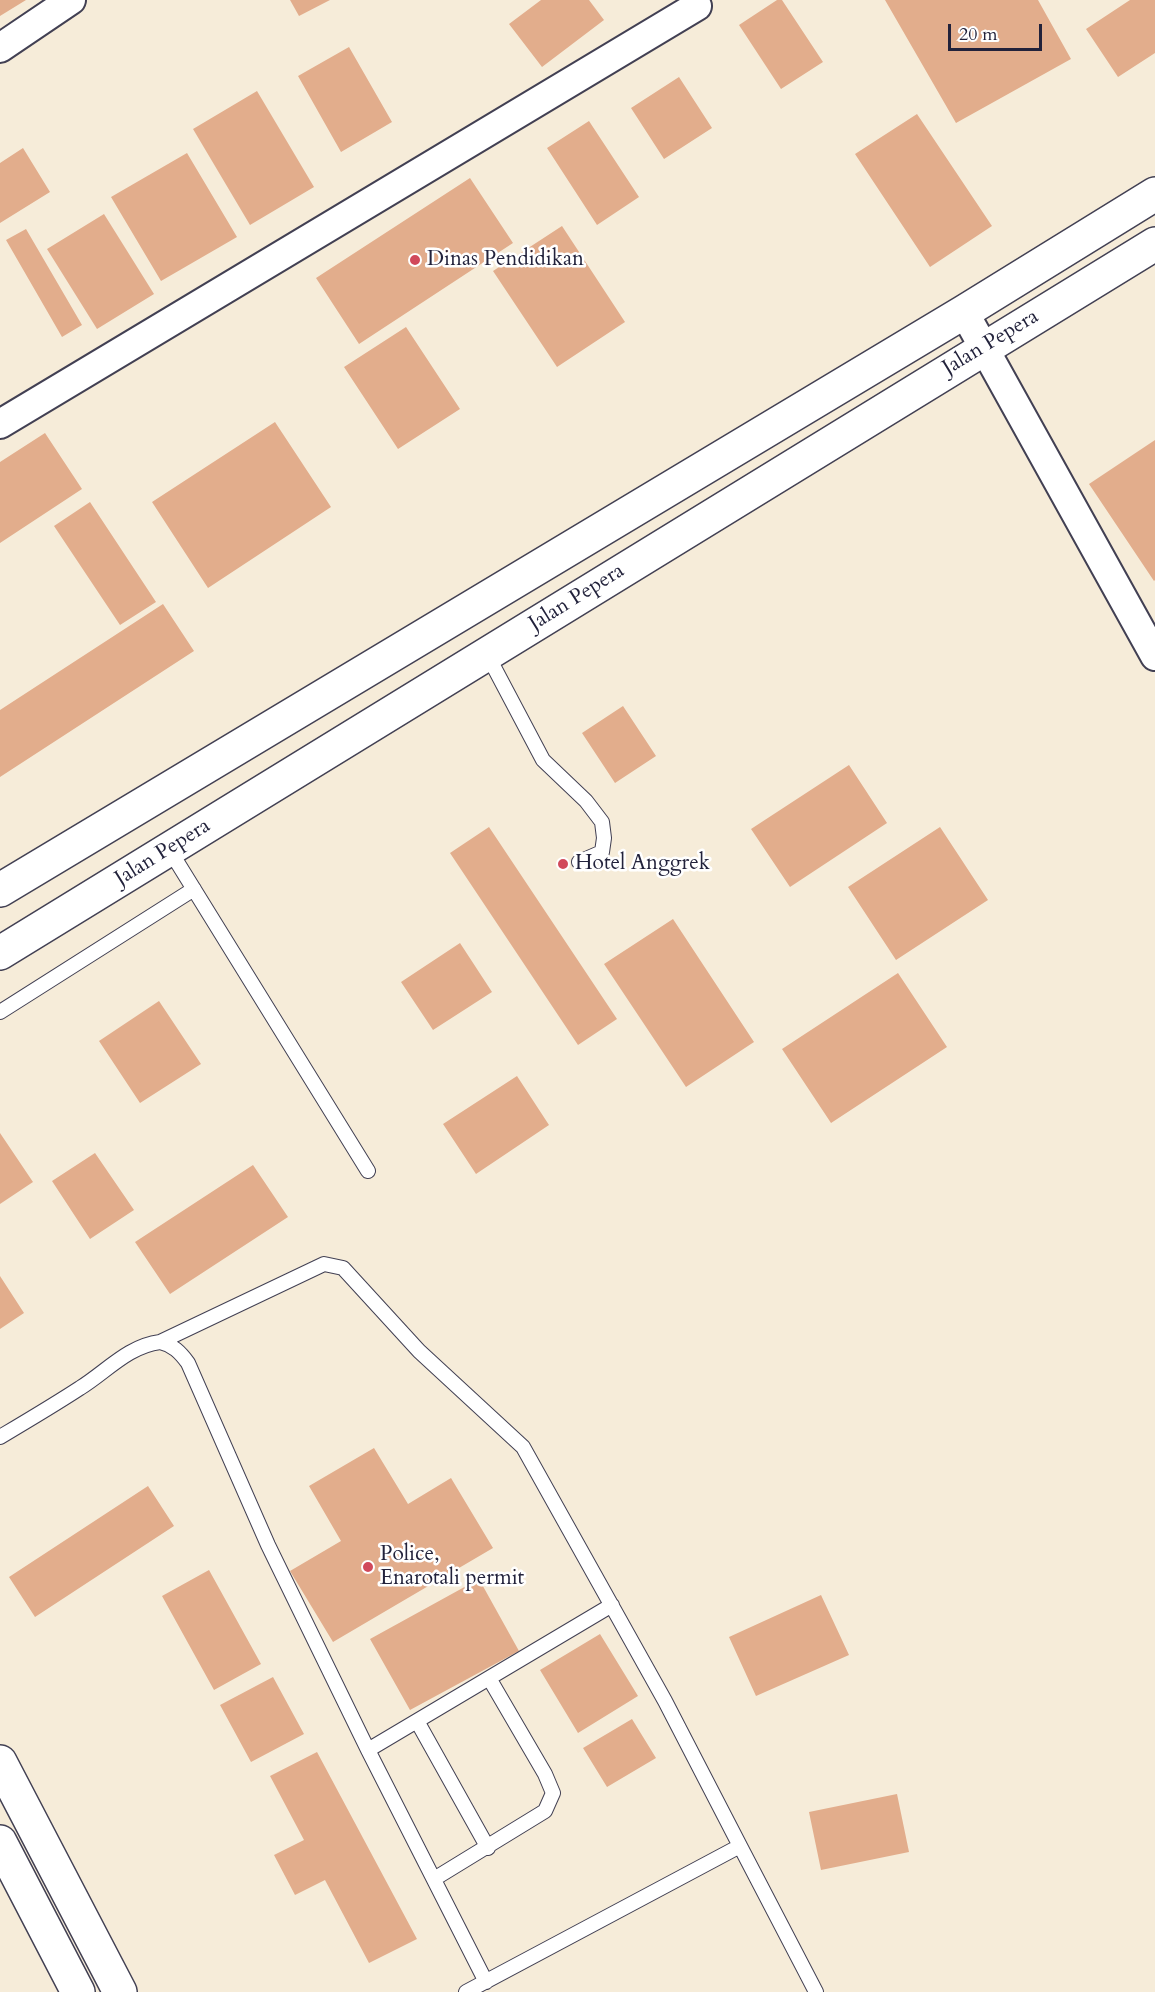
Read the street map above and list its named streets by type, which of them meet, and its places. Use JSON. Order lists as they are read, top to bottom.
{
  "streets": {
    "main road": ["Jalan Pepera"]
  },
  "places": ["Dinas Pendidikan", "Hotel Anggrek", "Police, Enarotali permit"],
  "scale_bar": "20 m"
}
